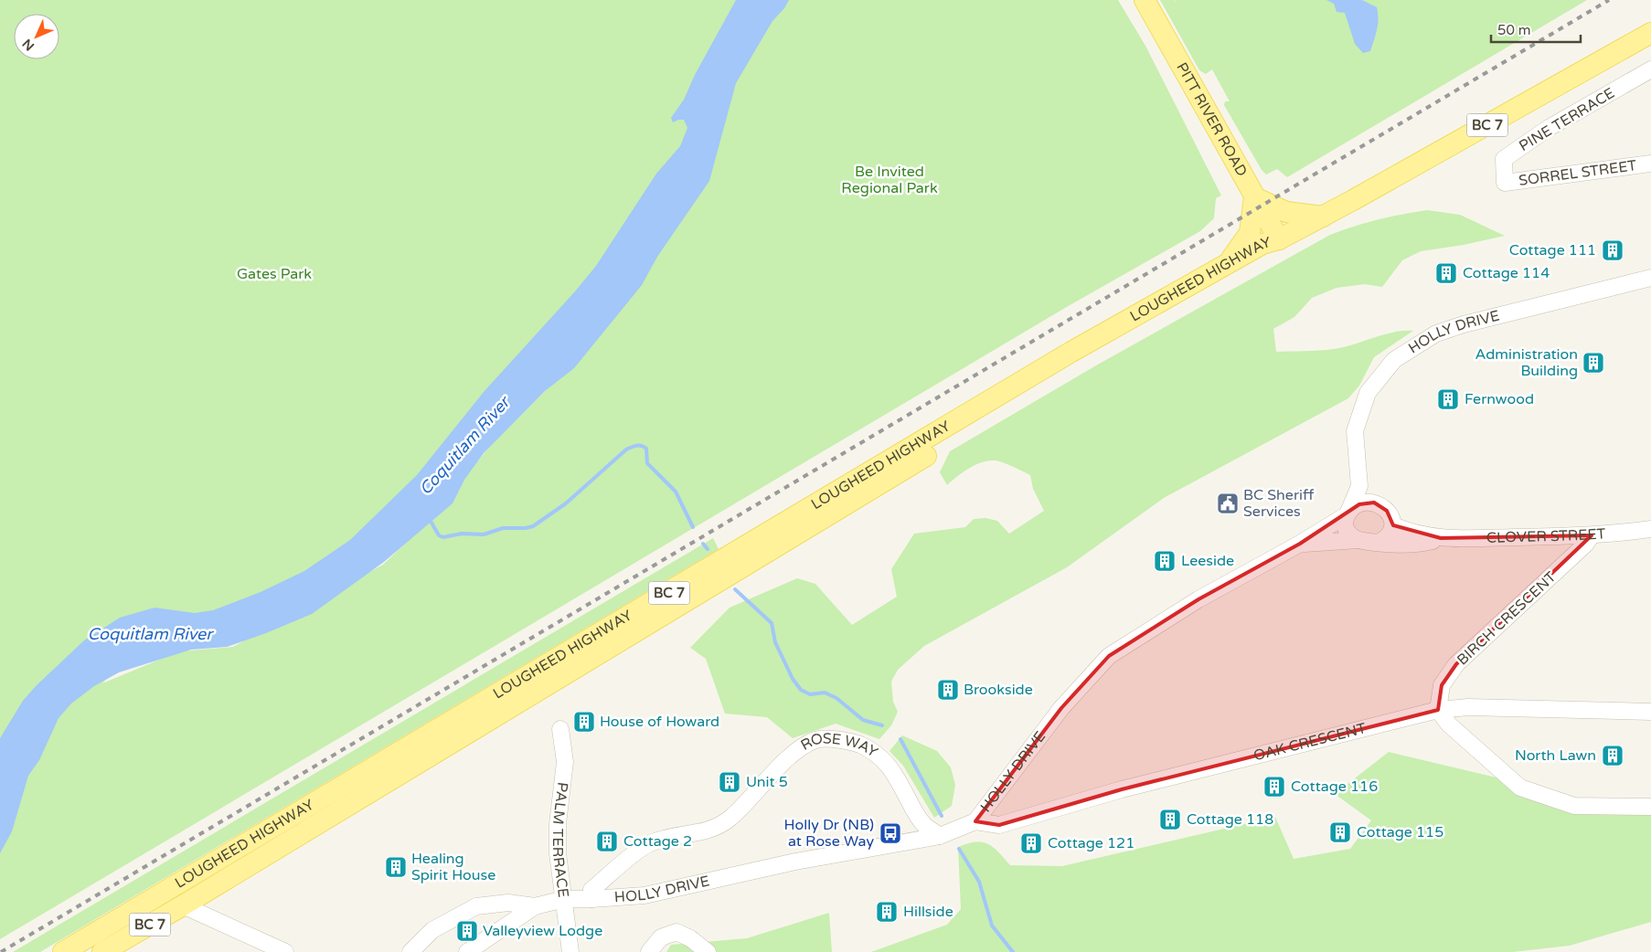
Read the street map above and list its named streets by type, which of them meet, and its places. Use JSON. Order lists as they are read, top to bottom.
{
  "streets": {
    "main road": ["PITT RIVER ROAD", "BC 7", "LOUGHEED HIGHWAY"],
    "street": [
      "PINE TERRACE",
      "SORREL STREET",
      "HOLLY DRIVE",
      "CLOVER STREET",
      "BIRCH CRESCENT",
      "OAK CRESCENT",
      "ROSE WAY",
      "PALM TERRACE"
    ]
  },
  "crossings": [
    ["PINE TERRACE", "SORREL STREET"],
    ["PITT RIVER ROAD", "LOUGHEED HIGHWAY"],
    ["HOLLY DRIVE", "CLOVER STREET"],
    ["HOLLY DRIVE", "OAK CRESCENT"],
    ["HOLLY DRIVE", "ROSE WAY"],
    ["HOLLY DRIVE", "PALM TERRACE"],
    ["CLOVER STREET", "BIRCH CRESCENT"],
    ["BIRCH CRESCENT", "OAK CRESCENT"]
  ],
  "water": ["Coquitlam River"],
  "parks": ["Be Invited Regional Park", "Gates Park"],
  "places": {
    "building": [
      "Cottage 111",
      "Cottage 114",
      "Administration Building",
      "Fernwood",
      "Leeside",
      "Brookside",
      "House of Howard",
      "North Lawn",
      "Unit 5",
      "Cottage 116",
      "Cottage 118",
      "Cottage 115",
      "Cottage 2",
      "Cottage 121",
      "Healing Spirit House",
      "Hillside",
      "Valleyview Lodge"
    ],
    "public building": ["BC Sheriff Services"],
    "bus stop": ["Holly Dr (NB) at Rose Way"]
  },
  "scale_bar": "50 m",
  "north": "bottom left"
}
